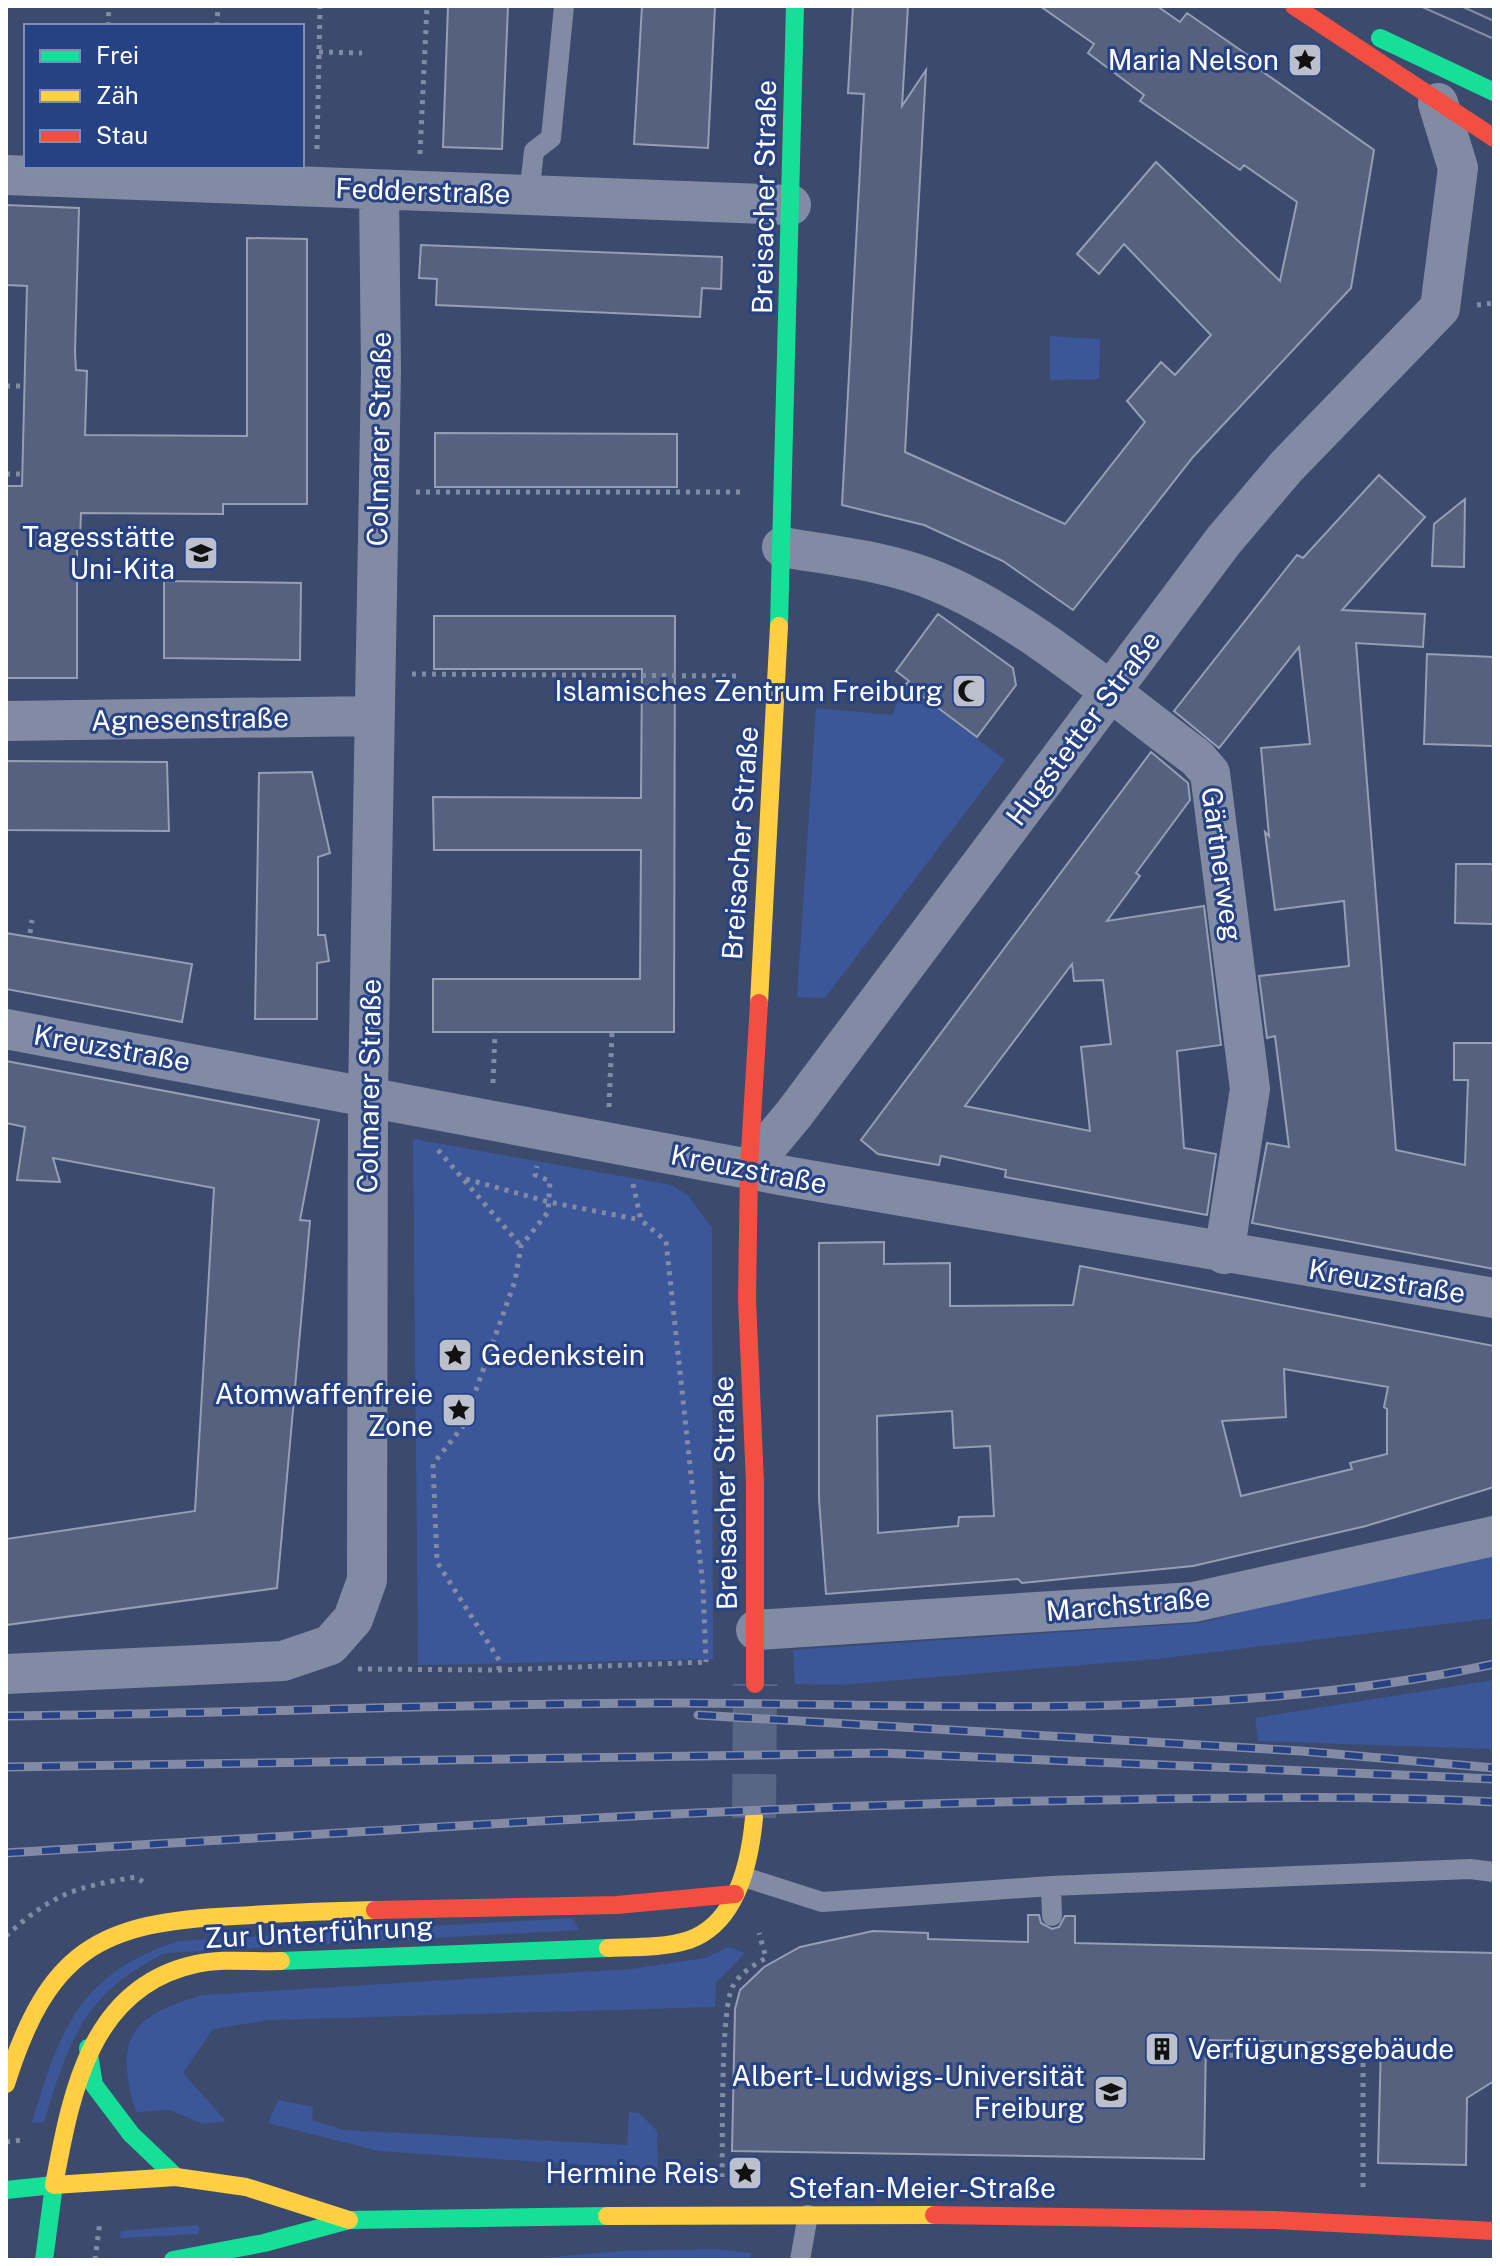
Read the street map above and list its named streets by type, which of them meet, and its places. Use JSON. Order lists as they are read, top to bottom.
{
  "streets": {
    "main road": ["Breisacher Straße", "Zur Unterführung", "Stefan-Meier-Straße"],
    "street": [
      "Fedderstraße",
      "Colmarer Straße",
      "Agnesenstraße",
      "Hugstetter Straße",
      "Gärtnerweg",
      "Kreuzstraße",
      "Marchstraße"
    ]
  },
  "crossings": [
    ["Fedderstraße", "Breisacher Straße"],
    ["Fedderstraße", "Colmarer Straße"],
    ["Breisacher Straße", "Hugstetter Straße"],
    ["Breisacher Straße", "Gärtnerweg"],
    ["Breisacher Straße", "Kreuzstraße"],
    ["Breisacher Straße", "Marchstraße"],
    ["Colmarer Straße", "Agnesenstraße"],
    ["Colmarer Straße", "Kreuzstraße"],
    ["Hugstetter Straße", "Gärtnerweg"],
    ["Hugstetter Straße", "Kreuzstraße"],
    ["Gärtnerweg", "Kreuzstraße"],
    ["Zur Unterführung", "Stefan-Meier-Straße"]
  ],
  "places": {
    "place": [
      "Maria Nelson",
      "Gedenkstein",
      "Atomwaffenfreie Zone",
      "Hermine Reis"
    ],
    "school or university": ["Tagesstätte Uni-Kita", "Albert-Ludwigs-Universität Freiburg"],
    "mosque": ["Islamisches Zentrum Freiburg"],
    "building": ["Verfügungsgebäude"]
  },
  "legend": ["Frei", "Zäh", "Stau"]
}
